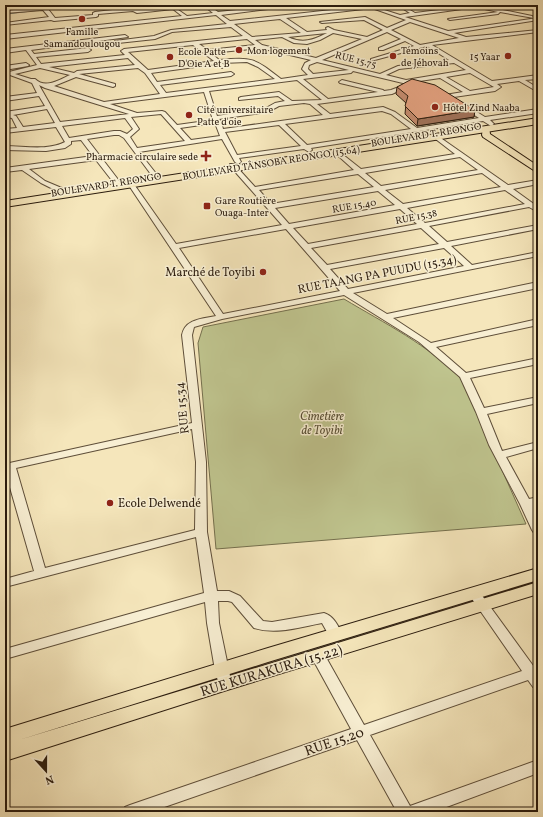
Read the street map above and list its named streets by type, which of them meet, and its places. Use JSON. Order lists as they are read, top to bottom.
{
  "streets": {
    "highway": ["BOULEVARD T. REONGO", "BOULEVARD TÂNSOBA REONGO (15.64)"],
    "main road": ["RUE KURAKURA (15.22)"],
    "street": [
      "RUE 15.75",
      "RUE 15.40",
      "RUE 15.38",
      "RUE TAANG PA PUUDU (15.34)",
      "RUE 15.34",
      "RUE 15.20"
    ]
  },
  "crossings": [
    ["BOULEVARD T. REONGO", "BOULEVARD TÂNSOBA REONGO (15.64)"],
    ["RUE TAANG PA PUUDU (15.34)", "RUE 15.34"],
    ["RUE 15.34", "RUE KURAKURA (15.22)"]
  ],
  "parks": ["Cimetière de Toyibi"],
  "places": {
    "other": [
      "Famille Samandoulougou",
      "Mon logement",
      "Témoins de Jéhovah",
      "15 Yaar",
      "Ecole Patte D'Oie A et B",
      "Hôtel Zind Naaba",
      "Cité universitaire Patte d'oie",
      "Marché de Toyibi",
      "Ecole Delwendé"
    ],
    "health": ["Pharmacie circulaire sede"],
    "transit": ["Gare Routière Ouaga-Inter"]
  },
  "north": "bottom"
}
